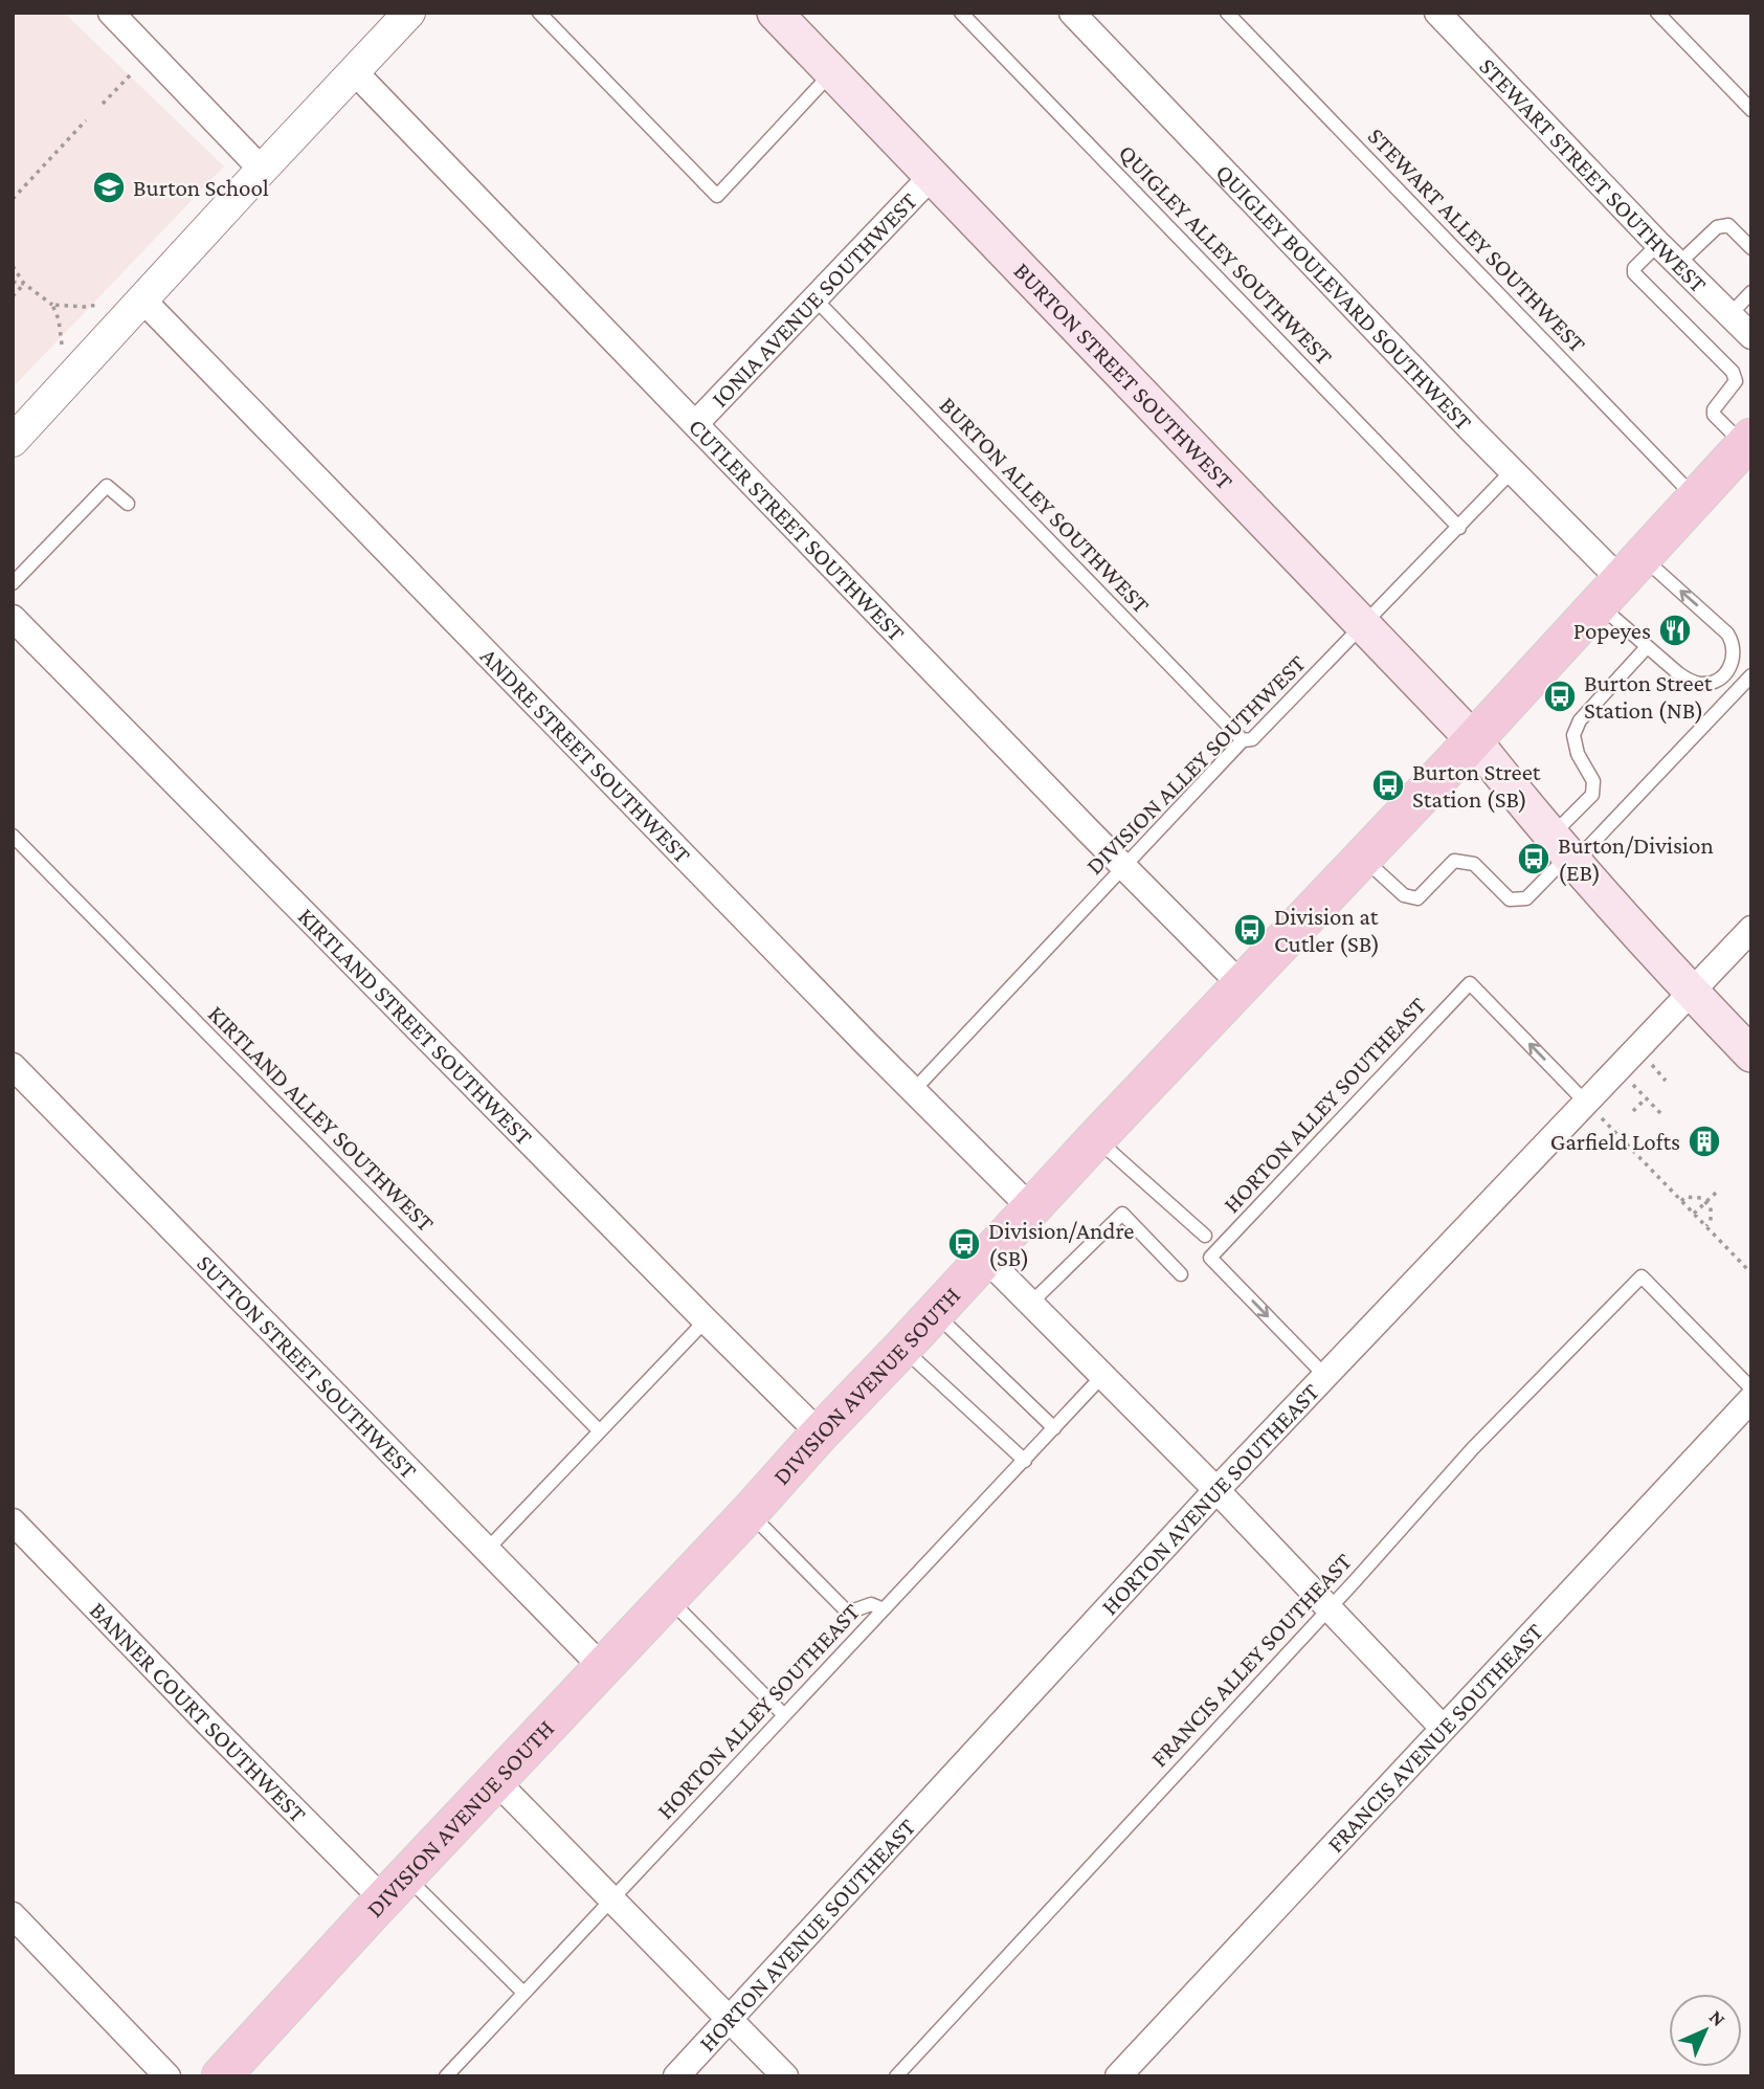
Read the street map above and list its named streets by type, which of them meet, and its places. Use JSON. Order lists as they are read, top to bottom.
{
  "streets": {
    "main road": ["BURTON STREET SOUTHWEST", "DIVISION AVENUE SOUTH"],
    "street": [
      "STEWART STREET SOUTHWEST",
      "QUIGLEY BOULEVARD SOUTHWEST",
      "IONIA AVENUE SOUTHWEST",
      "CUTLER STREET SOUTHWEST",
      "ANDRE STREET SOUTHWEST",
      "KIRTLAND STREET SOUTHWEST",
      "SUTTON STREET SOUTHWEST",
      "HORTON AVENUE SOUTHEAST",
      "BANNER COURT SOUTHWEST",
      "FRANCIS AVENUE SOUTHEAST"
    ],
    "lane": [
      "STEWART ALLEY SOUTHWEST",
      "QUIGLEY ALLEY SOUTHWEST",
      "BURTON ALLEY SOUTHWEST",
      "DIVISION ALLEY SOUTHWEST",
      "HORTON ALLEY SOUTHEAST",
      "KIRTLAND ALLEY SOUTHWEST",
      "FRANCIS ALLEY SOUTHEAST"
    ]
  },
  "crossings": [
    ["STEWART ALLEY SOUTHWEST", "DIVISION AVENUE SOUTH"],
    ["QUIGLEY ALLEY SOUTHWEST", "DIVISION ALLEY SOUTHWEST"],
    ["QUIGLEY BOULEVARD SOUTHWEST", "DIVISION ALLEY SOUTHWEST"],
    ["QUIGLEY BOULEVARD SOUTHWEST", "DIVISION AVENUE SOUTH"],
    ["IONIA AVENUE SOUTHWEST", "BURTON STREET SOUTHWEST"],
    ["IONIA AVENUE SOUTHWEST", "BURTON ALLEY SOUTHWEST"],
    ["IONIA AVENUE SOUTHWEST", "CUTLER STREET SOUTHWEST"],
    ["BURTON STREET SOUTHWEST", "DIVISION ALLEY SOUTHWEST"],
    ["BURTON STREET SOUTHWEST", "DIVISION AVENUE SOUTH"],
    ["BURTON STREET SOUTHWEST", "HORTON AVENUE SOUTHEAST"],
    ["BURTON ALLEY SOUTHWEST", "DIVISION ALLEY SOUTHWEST"],
    ["CUTLER STREET SOUTHWEST", "DIVISION ALLEY SOUTHWEST"],
    ["CUTLER STREET SOUTHWEST", "DIVISION AVENUE SOUTH"],
    ["ANDRE STREET SOUTHWEST", "DIVISION ALLEY SOUTHWEST"],
    ["ANDRE STREET SOUTHWEST", "DIVISION AVENUE SOUTH"],
    ["KIRTLAND STREET SOUTHWEST", "DIVISION AVENUE SOUTH"],
    ["HORTON ALLEY SOUTHEAST", "HORTON AVENUE SOUTHEAST"],
    ["SUTTON STREET SOUTHWEST", "DIVISION AVENUE SOUTH"],
    ["DIVISION AVENUE SOUTH", "BANNER COURT SOUTHWEST"]
  ],
  "places": {
    "school or university": ["Burton School"],
    "restaurant": ["Popeyes"],
    "bus stop": [
      "Burton Street Station (NB)",
      "Burton Street Station (SB)",
      "Burton/Division (EB)",
      "Division at Cutler (SB)",
      "Division/Andre (SB)"
    ],
    "building": ["Garfield Lofts"]
  },
  "north": "top right"
}
